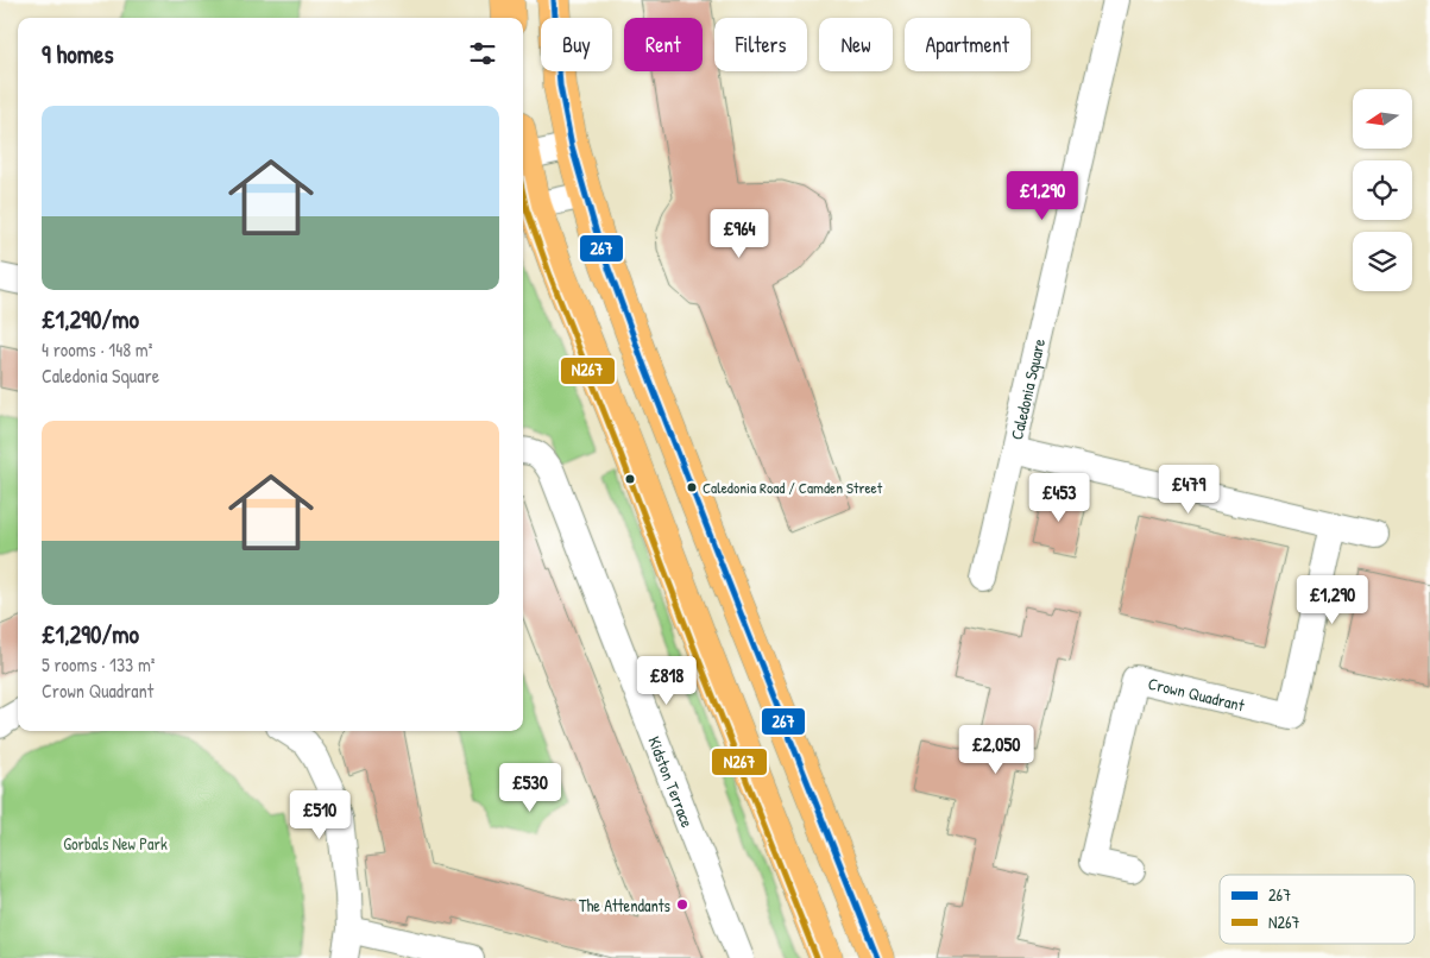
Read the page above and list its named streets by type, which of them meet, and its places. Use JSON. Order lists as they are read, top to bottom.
{
  "streets": {
    "street": ["Caledonia Square", "Crown Quadrant", "Kidston Terrace"]
  },
  "crossings": [
    ["Caledonia Square", "Crown Quadrant"]
  ],
  "parks": ["Gorbals New Park"],
  "places": ["Caledonia Road / Camden Street", "The Attendants"],
  "lines": ["transit line 267", "transit line N267"],
  "legend": ["267", "N267"],
  "north": "left",
  "page": {
    "chip": [
      "Buy",
      "Rent",
      "Filters",
      "New",
      "Apartment"
    ],
    "heading": "9 homes",
    "list": [
      {
        "name": "£1,290/mo",
        "note": "4 rooms · 148 m² · Caledonia Square"
      },
      {
        "name": "£1,290/mo",
        "note": "5 rooms · 133 m² · Crown Quadrant"
      }
    ],
    "price": [
      "£1,290",
      "£964",
      "£479",
      "£453",
      "£1,290",
      "£818",
      "£2,050",
      "£530",
      "£510"
    ]
  }
}
